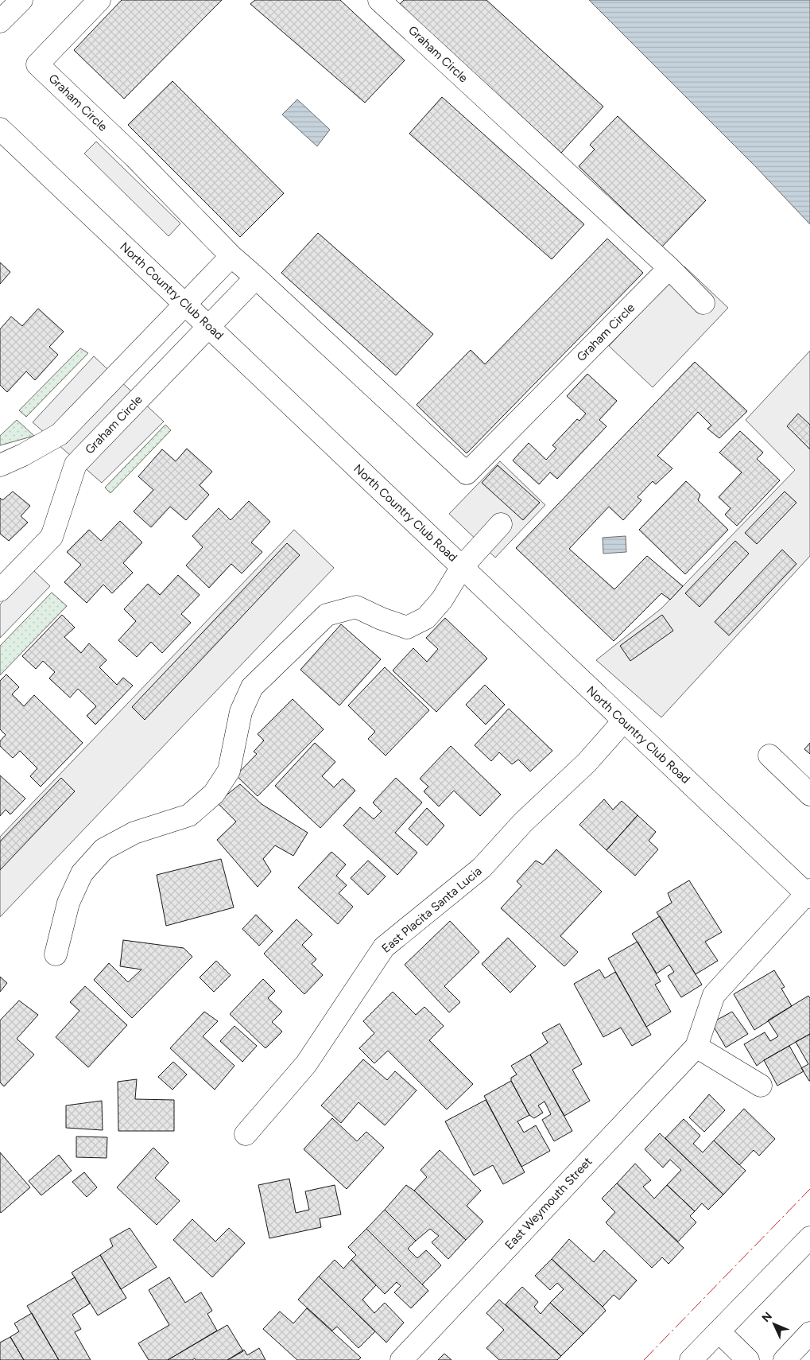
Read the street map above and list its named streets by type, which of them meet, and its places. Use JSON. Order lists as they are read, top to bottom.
{
  "streets": {
    "street": [
      "Graham Circle",
      "North Country Club Road",
      "East Placita Santa Lucia",
      "East Weymouth Street"
    ]
  },
  "crossings": [
    ["Graham Circle", "North Country Club Road"],
    ["North Country Club Road", "East Placita Santa Lucia"],
    ["North Country Club Road", "East Weymouth Street"]
  ],
  "north": "top left"
}
